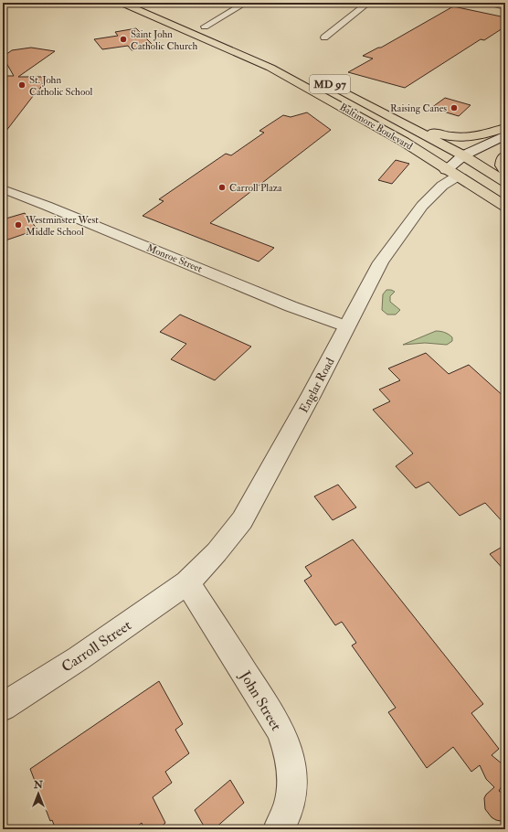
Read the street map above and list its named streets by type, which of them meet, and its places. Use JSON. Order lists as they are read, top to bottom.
{
  "streets": {
    "highway": ["MD 97", "Baltimore Boulevard"],
    "street": [
      "Monroe Street",
      "Englar Road",
      "Carroll Street",
      "John Street"
    ]
  },
  "crossings": [
    ["Baltimore Boulevard", "Englar Road"],
    ["Monroe Street", "Englar Road"],
    ["Englar Road", "Carroll Street"],
    ["Englar Road", "John Street"],
    ["Carroll Street", "John Street"]
  ],
  "places": [
    "Saint John Catholic Church",
    "St. John Catholic School",
    "Raising Canes",
    "Carroll Plaza",
    "Westminster West Middle School"
  ],
  "north": "top"
}
